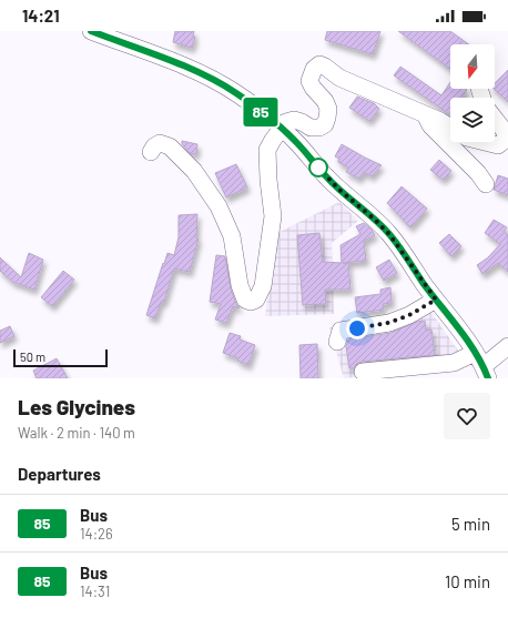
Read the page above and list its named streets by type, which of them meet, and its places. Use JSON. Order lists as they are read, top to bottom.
{
  "lines": ["bus line 85"],
  "scale_bar": "50 m",
  "north": "bottom",
  "page": {
    "status": "14:21",
    "on_map": "85",
    "scale": "50 m",
    "heading": [
      ["Les Glycines", "Walk · 2 min · 140 m"],
      "Departures"
    ],
    "list": [
      {
        "mark": "85",
        "name": "Bus",
        "note": "14:26",
        "value": "5 min"
      },
      {
        "mark": "85",
        "name": "Bus",
        "note": "14:31",
        "value": "10 min"
      }
    ]
  }
}
